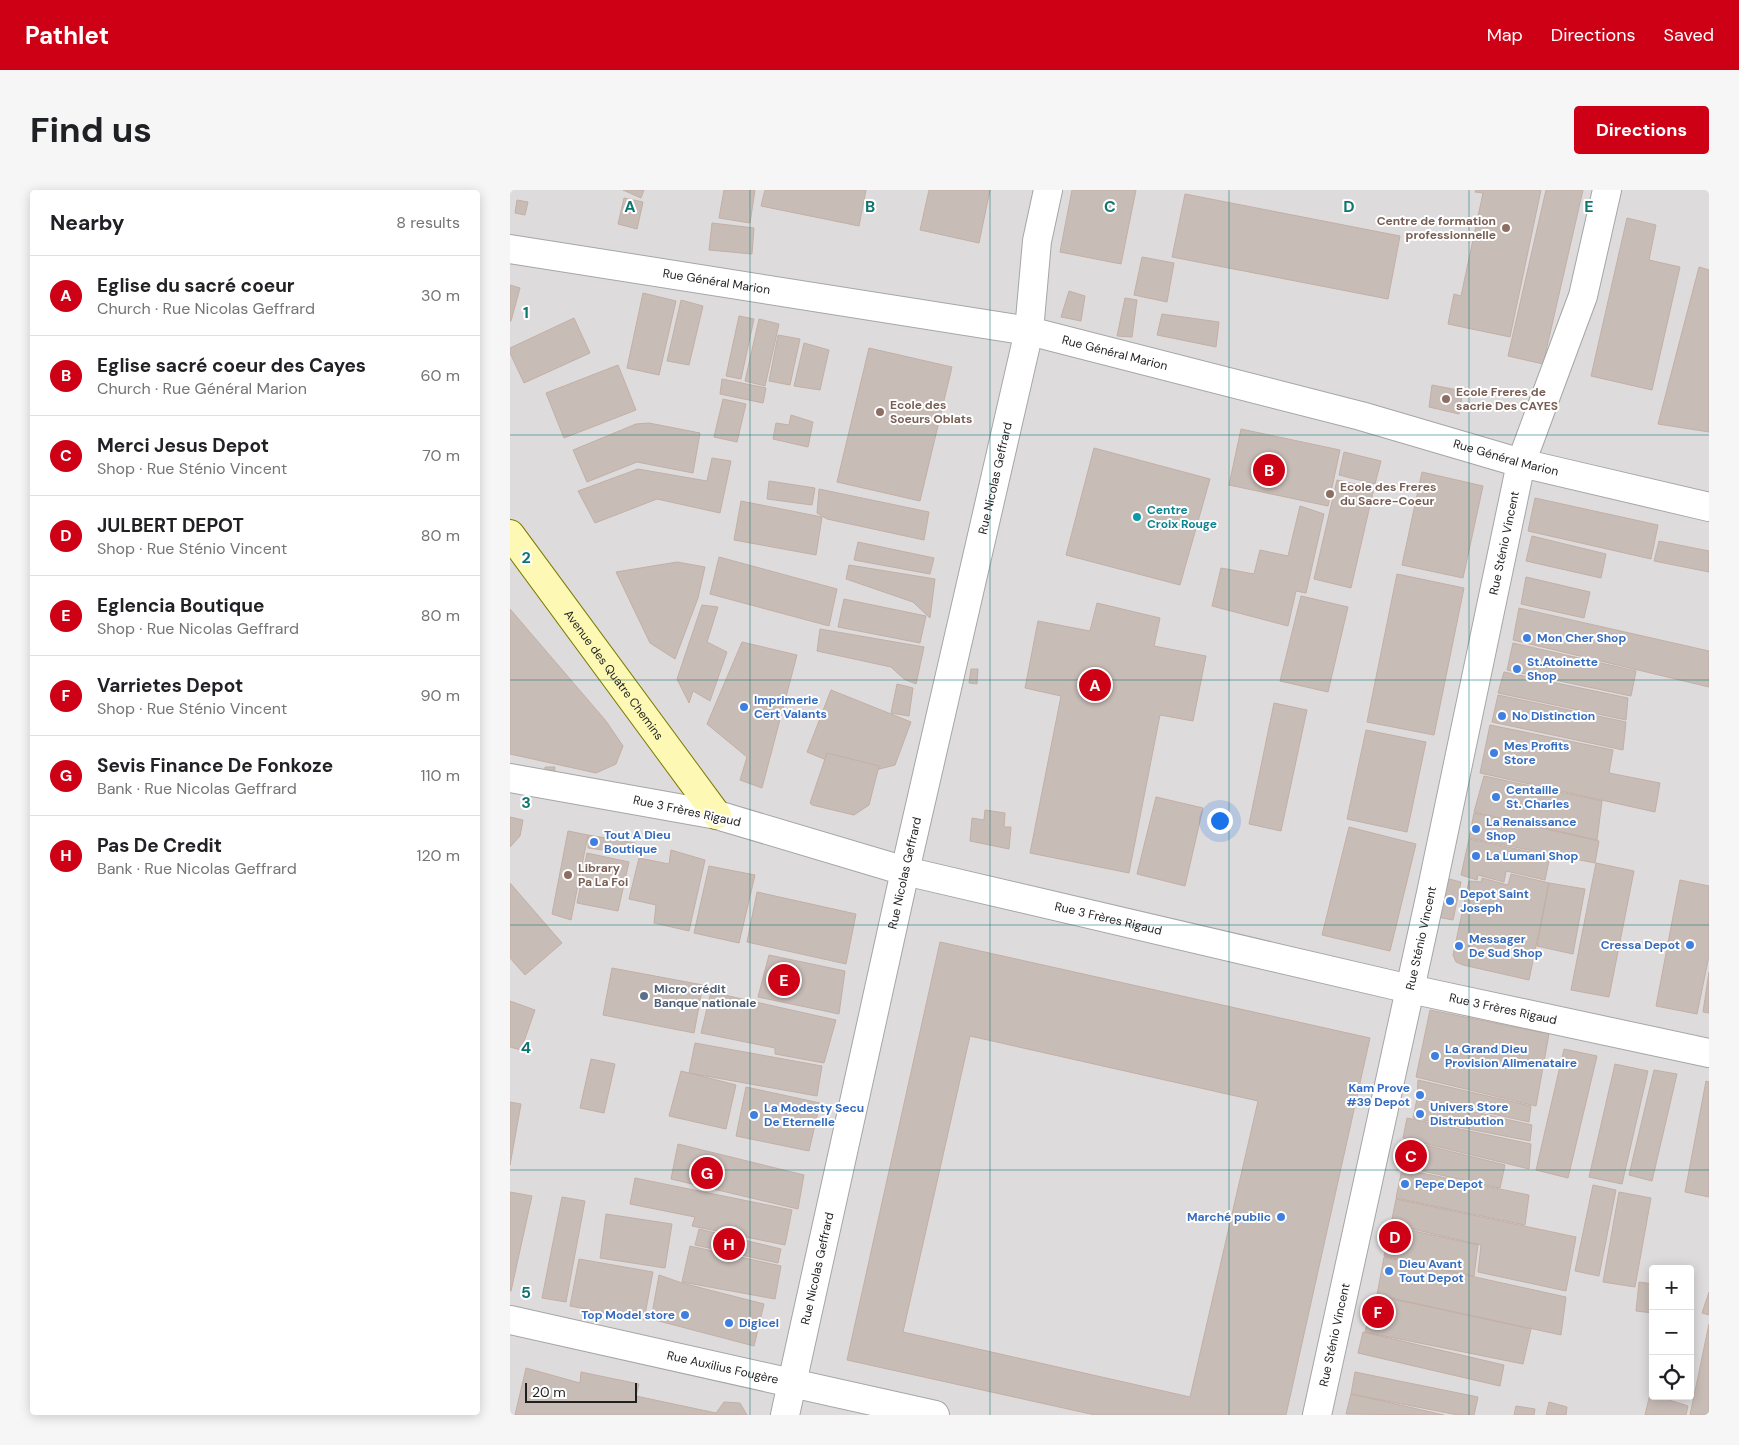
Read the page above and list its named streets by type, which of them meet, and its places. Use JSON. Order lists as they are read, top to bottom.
{
  "streets": {
    "main road": ["Avenue des Quatre Chemins"],
    "street": [
      "Rue Général Marion",
      "Rue Nicolas Geffrard",
      "Rue Sténio Vincent",
      "Rue 3 Frères Rigaud",
      "Rue Auxilius Fougère"
    ]
  },
  "crossings": [
    ["Rue Général Marion", "Rue Nicolas Geffrard"],
    ["Rue Général Marion", "Rue Sténio Vincent"],
    ["Rue Nicolas Geffrard", "Rue 3 Frères Rigaud"],
    ["Rue Nicolas Geffrard", "Rue Auxilius Fougère"],
    ["Rue Sténio Vincent", "Rue 3 Frères Rigaud"],
    ["Avenue des Quatre Chemins", "Rue 3 Frères Rigaud"]
  ],
  "places": [
    "Centre de formation professionnelle",
    "Ecole Freres de sacrie Des CAYES",
    "Ecole des Soeurs Oblats",
    "Ecole des Freres du Sacre-Coeur",
    "Centre Croix Rouge",
    "Mon Cher Shop",
    "St.Atoinette Shop",
    "Imprimerie Cert Valants",
    "No Distinction",
    "Mes Profits Store",
    "Centaille St. Charles",
    "La Renaissance Shop",
    "Tout A Dieu Boutique",
    "La Lumani Shop",
    "Library Pa La Foi",
    "Depot Saint Joseph",
    "Cressa Depot",
    "Messager De Sud Shop",
    "Micro crédit Banque nationale",
    "La Grand Dieu Provision Alimenataire",
    "Kam Prove #39 Depot",
    "Univers Store Distrubution",
    "La Modesty Secu De Eternelle",
    "Pepe Depot",
    "Marché public",
    "Dieu Avant Tout Depot",
    "Top Model store",
    "Digicel"
  ],
  "scale_bar": "20 m",
  "page": {
    "header": "Pathlet",
    "nav": ["Map", "Directions", "Saved"],
    "buttons": "Directions",
    "title": "Find us",
    "heading": ["Nearby", "8 results"],
    "list": [
      {
        "mark": "A",
        "name": "Eglise du sacré coeur",
        "note": "Church · Rue Nicolas Geffrard",
        "value": "30 m"
      },
      {
        "mark": "B",
        "name": "Eglise sacré coeur des Cayes",
        "note": "Church · Rue Général Marion",
        "value": "60 m"
      },
      {
        "mark": "C",
        "name": "Merci Jesus Depot",
        "note": "Shop · Rue Sténio Vincent",
        "value": "70 m"
      },
      {
        "mark": "D",
        "name": "JULBERT DEPOT",
        "note": "Shop · Rue Sténio Vincent",
        "value": "80 m"
      },
      {
        "mark": "E",
        "name": "Eglencia Boutique",
        "note": "Shop · Rue Nicolas Geffrard",
        "value": "80 m"
      },
      {
        "mark": "F",
        "name": "Varrietes Depot",
        "note": "Shop · Rue Sténio Vincent",
        "value": "90 m"
      },
      {
        "mark": "G",
        "name": "Sevis Finance De Fonkoze",
        "note": "Bank · Rue Nicolas Geffrard",
        "value": "110 m"
      },
      {
        "mark": "H",
        "name": "Pas De Credit",
        "note": "Bank · Rue Nicolas Geffrard",
        "value": "120 m"
      }
    ],
    "pins": [
      "B",
      "A",
      "E",
      "C",
      "G",
      "D",
      "H",
      "F"
    ],
    "map_buttons": ["+", "−"],
    "scale": "20 m"
  },
  "grid": {
    "columns": [
      "A",
      "B",
      "C",
      "D",
      "E"
    ],
    "rows": [
      "1",
      "2",
      "3",
      "4",
      "5"
    ]
  }
}
